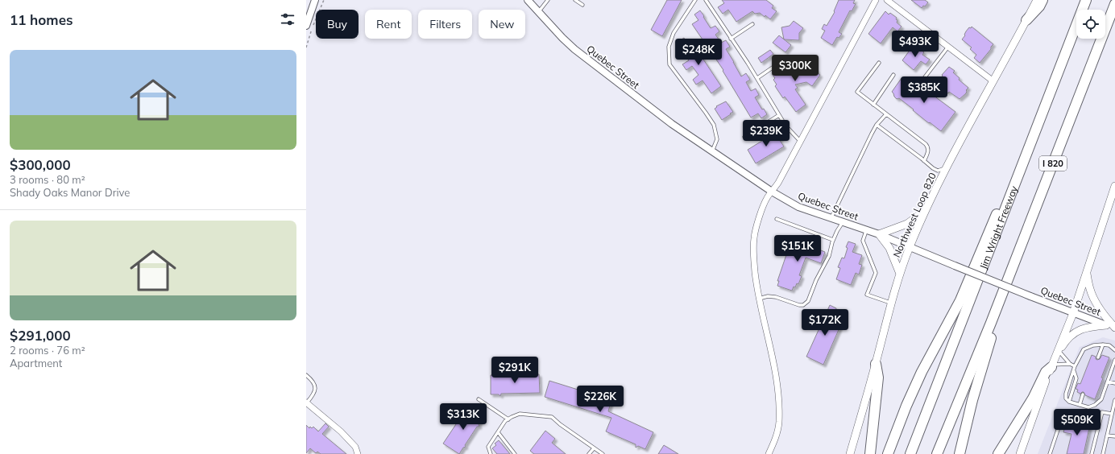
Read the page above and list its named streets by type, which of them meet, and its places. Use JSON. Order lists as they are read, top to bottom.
{
  "streets": {
    "highway": ["I 820", "Jim Wright Freeway"],
    "main road": ["Northwest Loop 820"],
    "street": ["Quebec Street"]
  },
  "crossings": [
    ["Quebec Street", "Northwest Loop 820"]
  ],
  "page": {
    "heading": "11 homes",
    "chip": [
      "Buy",
      "Rent",
      "Filters",
      "New"
    ],
    "price": [
      "$493K",
      "$248K",
      "$300K",
      "$385K",
      "$239K",
      "$151K",
      "$172K",
      "$291K",
      "$226K",
      "$313K",
      "$509K"
    ],
    "list": [
      {
        "name": "$300,000",
        "note": "3 rooms · 80 m² · Shady Oaks Manor Drive"
      },
      {
        "name": "$291,000",
        "note": "2 rooms · 76 m² · Apartment"
      }
    ]
  }
}
